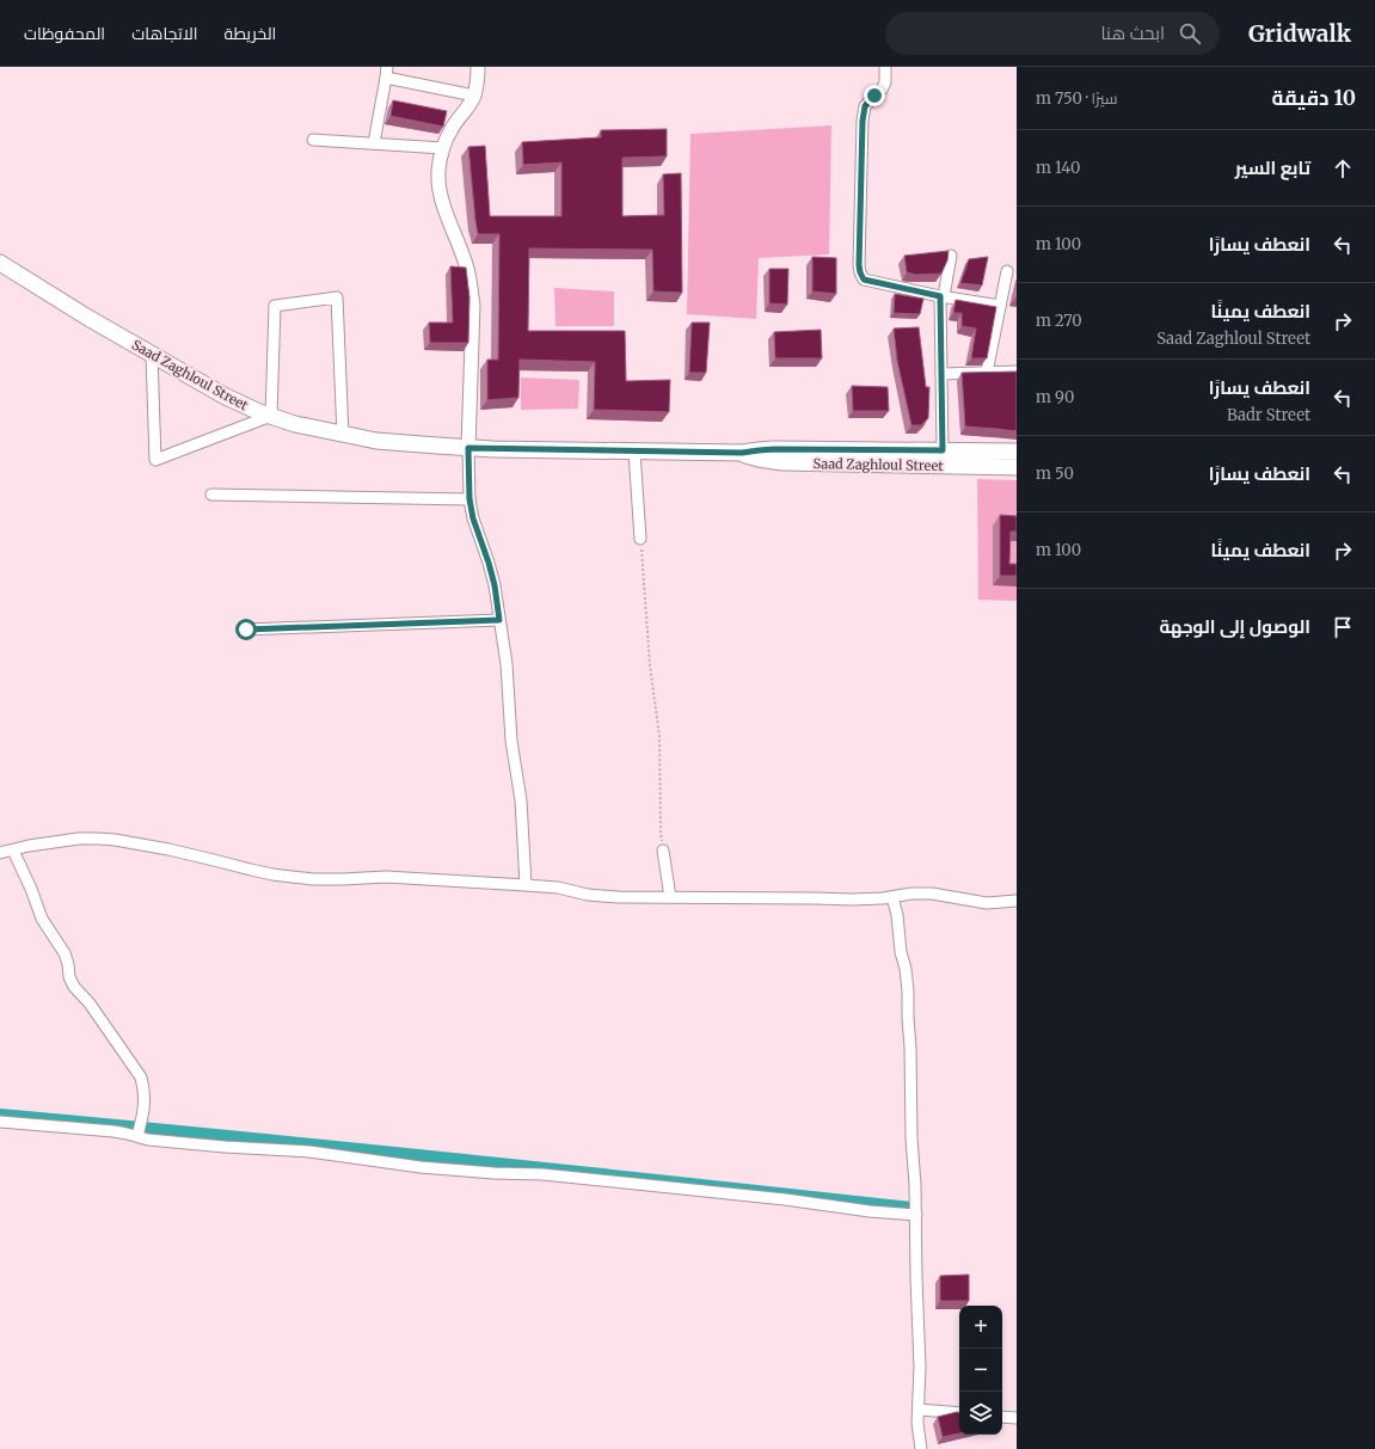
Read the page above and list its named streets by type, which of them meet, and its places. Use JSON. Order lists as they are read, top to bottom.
{
  "streets": {
    "main road": ["Saad Zaghloul Street"]
  },
  "page": {
    "header": "Gridwalk",
    "search": "ابحث هنا",
    "nav": ["الخريطة", "الاتجاهات", "المحفوظات"],
    "heading": ["10 دقيقة", "سيرًا · 750 m"],
    "list": [
      ["تابع السير", "140 m"],
      ["انعطف يسارًا", "100 m"],
      ["انعطف يمينًا", "Saad Zaghloul Street", "270 m"],
      ["انعطف يسارًا", "Badr Street", "90 m"],
      ["انعطف يسارًا", "50 m"],
      ["انعطف يمينًا", "100 m"],
      "الوصول إلى الوجهة"
    ],
    "map_buttons": ["+", "−"]
  }
}
